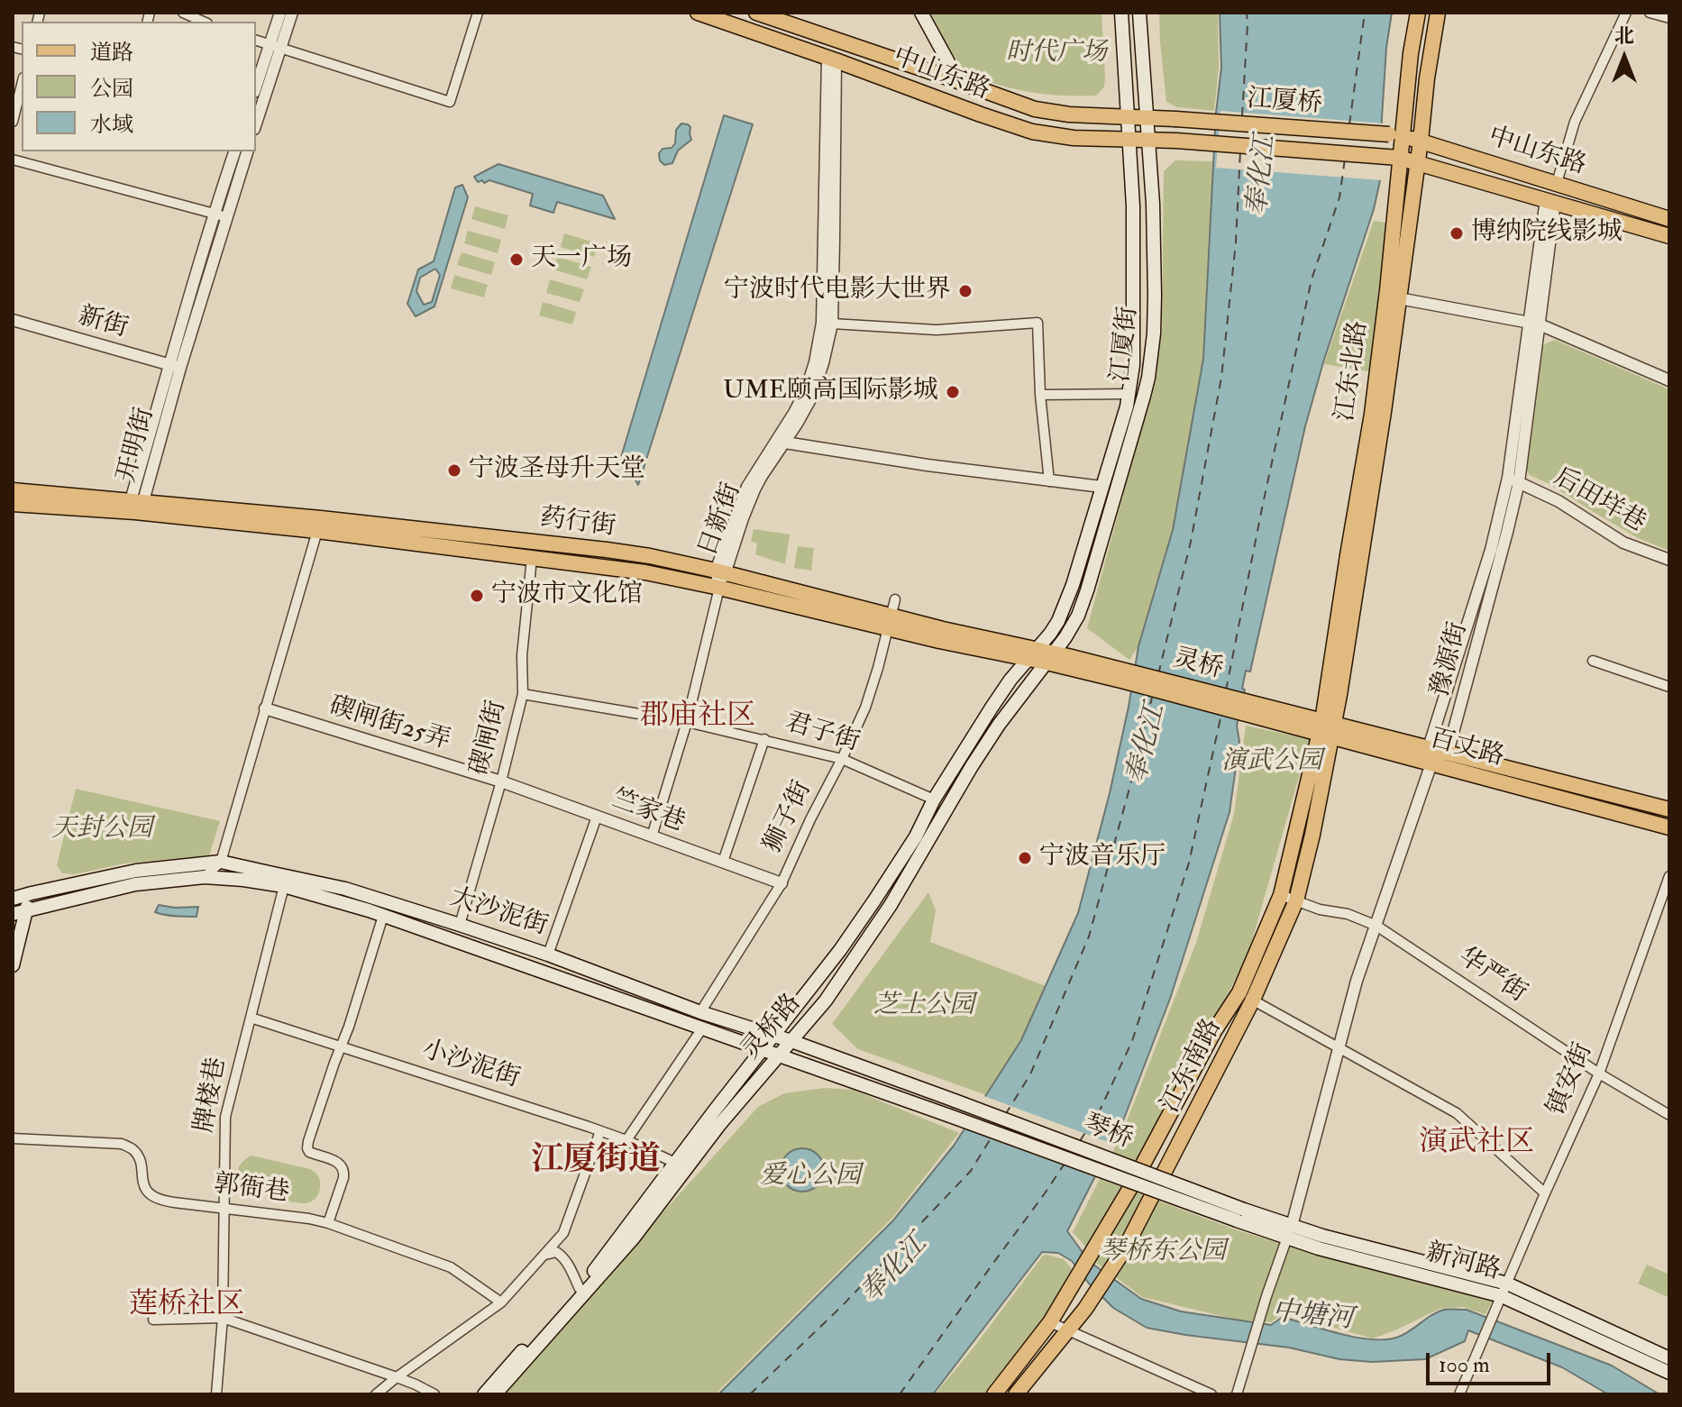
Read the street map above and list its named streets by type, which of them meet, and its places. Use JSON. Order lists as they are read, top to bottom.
{
  "streets": {
    "main road": [
      "中山东路",
      "江厦桥",
      "江厦街",
      "江东北路",
      "药行街",
      "灵桥",
      "百丈路",
      "大沙泥街",
      "灵桥路",
      "江东南路",
      "琴桥",
      "新河路"
    ],
    "street": [
      "新街",
      "开明街",
      "后田垟巷",
      "日新街",
      "豫源街",
      "碶闸街25弄",
      "君子街",
      "碶闸街",
      "竺家巷",
      "狮子街",
      "华严街",
      "小沙泥街",
      "镇安街",
      "牌楼巷",
      "郭衙巷"
    ]
  },
  "crossings": [
    ["中山东路", "江厦桥"],
    ["中山东路", "江厦街"],
    ["中山东路", "江东北路"],
    ["中山东路", "日新街"],
    ["中山东路", "豫源街"],
    ["江厦桥", "江东北路"],
    ["新街", "开明街"],
    ["江厦街", "药行街"],
    ["江厦街", "灵桥路"],
    ["江东北路", "百丈路"],
    ["江东北路", "江东南路"],
    ["开明街", "药行街"],
    ["后田垟巷", "豫源街"],
    ["日新街", "药行街"],
    ["药行街", "灵桥"],
    ["药行街", "碶闸街"],
    ["药行街", "狮子街"],
    ["药行街", "灵桥路"],
    ["豫源街", "百丈路"],
    ["灵桥", "百丈路"],
    ["碶闸街25弄", "碶闸街"],
    ["碶闸街25弄", "竺家巷"],
    ["君子街", "碶闸街"],
    ["君子街", "狮子街"],
    ["君子街", "灵桥路"],
    ["碶闸街", "竺家巷"],
    ["碶闸街", "大沙泥街"],
    ["百丈路", "江东南路"],
    ["竺家巷", "狮子街"],
    ["狮子街", "大沙泥街"],
    ["大沙泥街", "灵桥路"],
    ["大沙泥街", "牌楼巷"],
    ["大沙泥街", "琴桥"],
    ["华严街", "江东南路"],
    ["华严街", "镇安街"],
    ["灵桥路", "小沙泥街"],
    ["小沙泥街", "牌楼巷"],
    ["镇安街", "新河路"],
    ["牌楼巷", "郭衙巷"],
    ["琴桥", "新河路"]
  ],
  "districts": [
    "郡庙社区",
    "演武社区",
    "江厦街道",
    "莲桥社区"
  ],
  "water": ["奉化江", "中塘河"],
  "parks": [
    "时代广场",
    "演武公园",
    "天封公园",
    "芝士公园",
    "爱心公园",
    "琴桥东公园"
  ],
  "places": [
    "博纳院线影城",
    "天一广场",
    "宁波时代电影大世界",
    "UME颐高国际影城",
    "宁波圣母升天堂",
    "宁波市文化馆",
    "宁波音乐厅"
  ],
  "legend": ["道路", "公园", "水域"],
  "scale_bar": "100 m",
  "north": "top"
}
